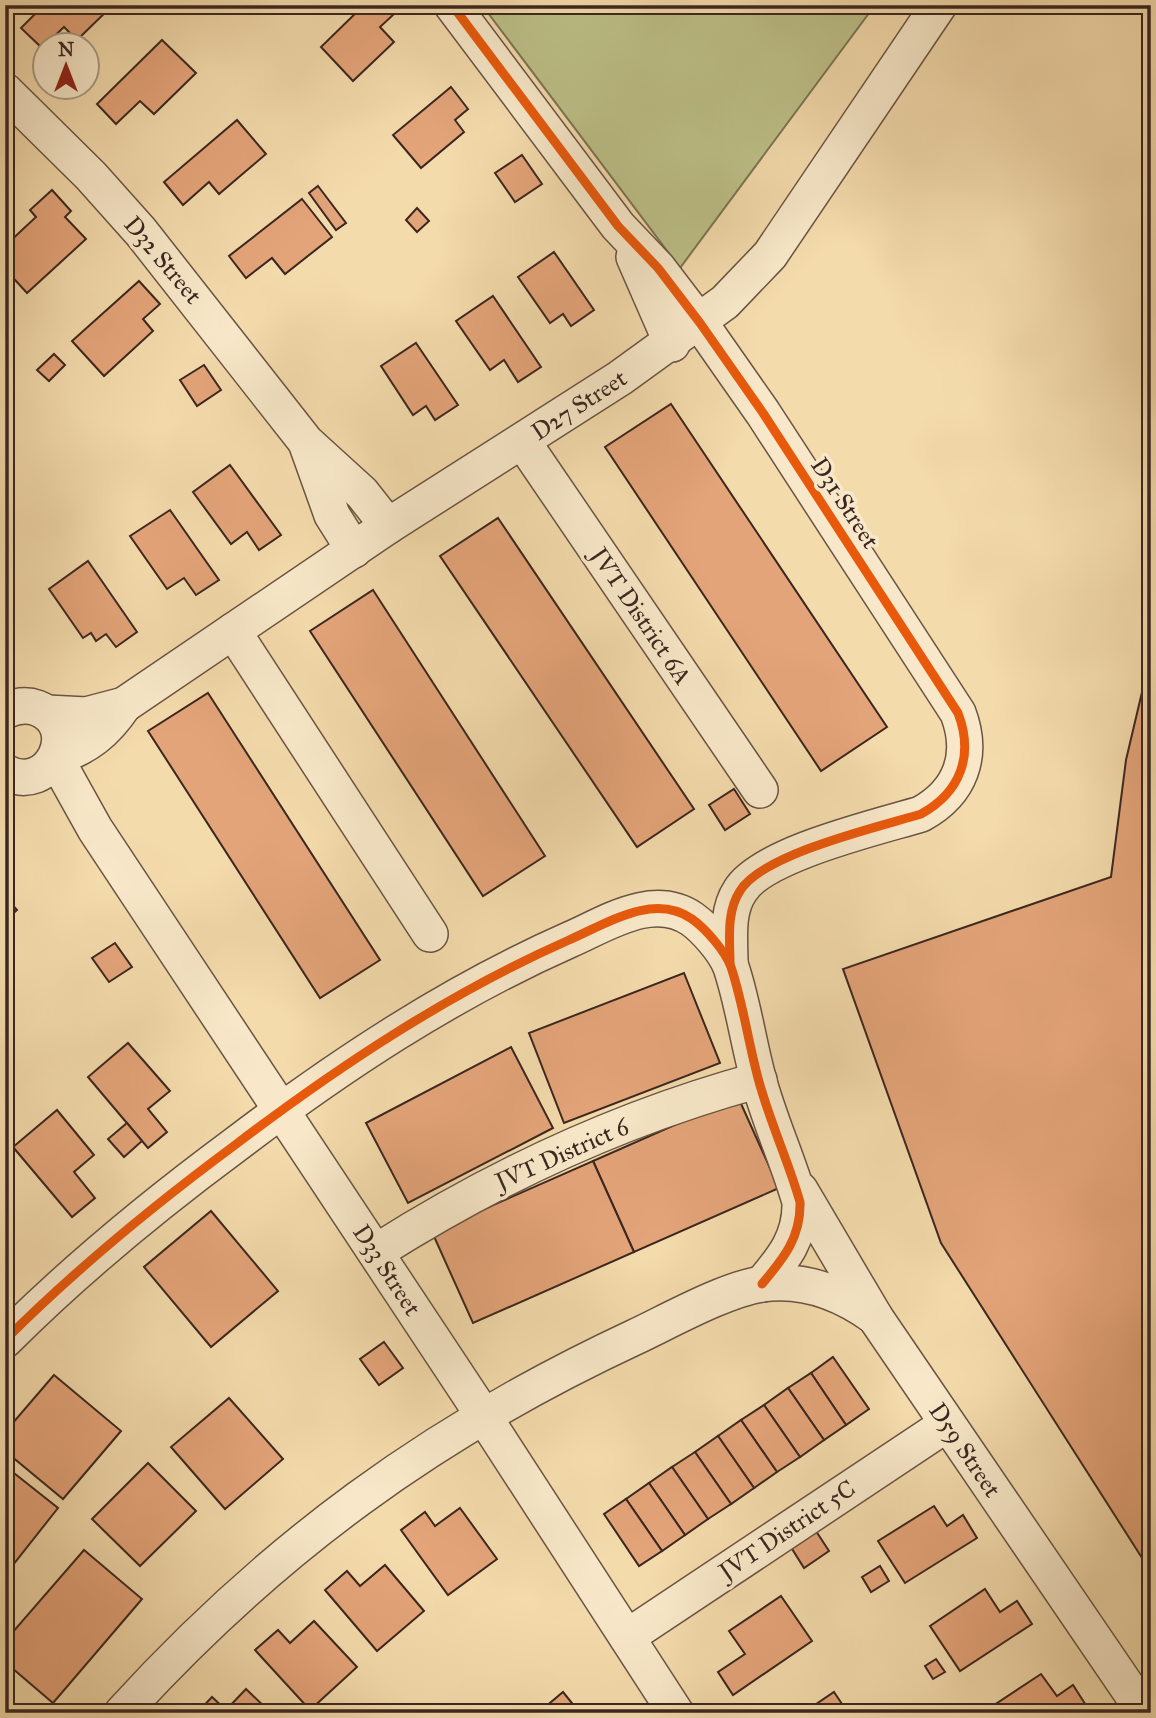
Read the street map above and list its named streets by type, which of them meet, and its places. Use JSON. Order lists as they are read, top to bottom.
{
  "streets": {
    "street": [
      "D32 Street",
      "D27 Street",
      "D31 Street",
      "JVT District 6A",
      "JVT District 6",
      "D33 Street",
      "D59 Street",
      "JVT District 5C"
    ]
  },
  "crossings": [
    ["D32 Street", "D27 Street"],
    ["D27 Street", "D31 Street"],
    ["D27 Street", "JVT District 6A"],
    ["D27 Street", "D33 Street"],
    ["JVT District 6", "D33 Street"],
    ["D33 Street", "JVT District 5C"],
    ["D59 Street", "JVT District 5C"]
  ],
  "north": "top"
}
